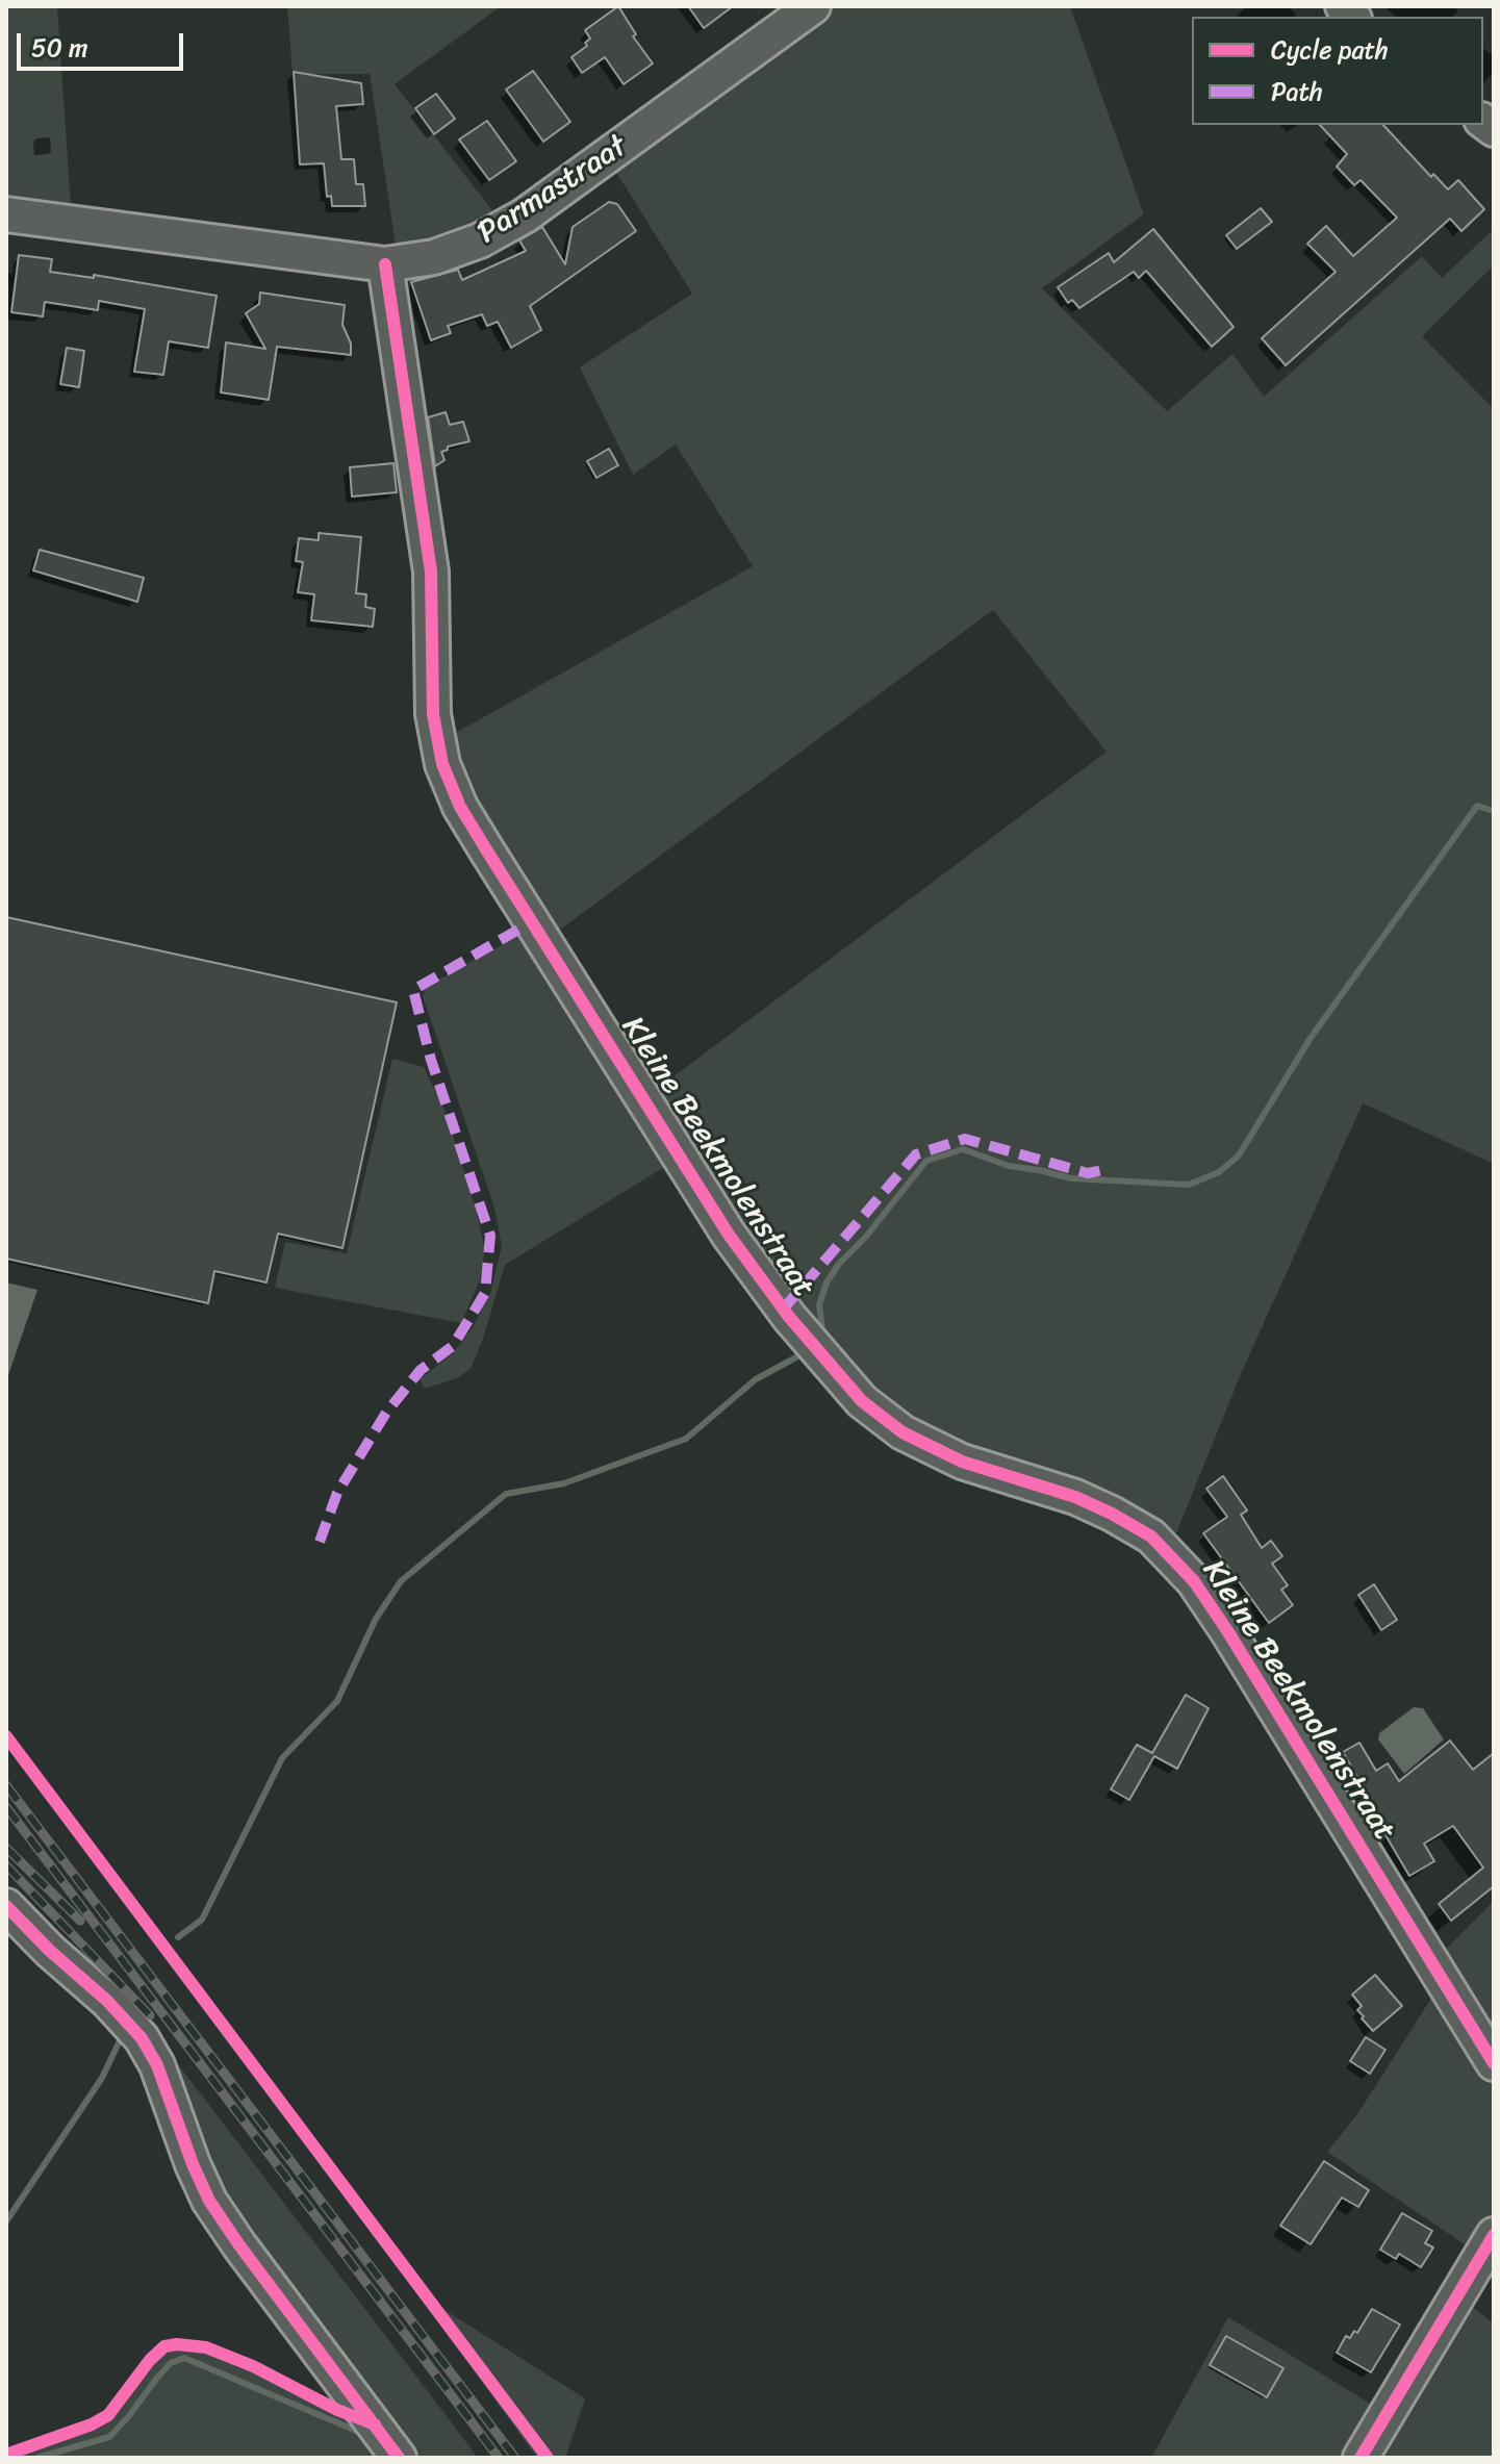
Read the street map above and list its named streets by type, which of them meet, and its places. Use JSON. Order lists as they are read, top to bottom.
{
  "streets": {
    "street": ["Parmastraat", "Kleine Beekmolenstraat"]
  },
  "crossings": [
    ["Parmastraat", "Kleine Beekmolenstraat"]
  ],
  "legend": ["Cycle path", "Path"],
  "scale_bar": "50 m"
}
